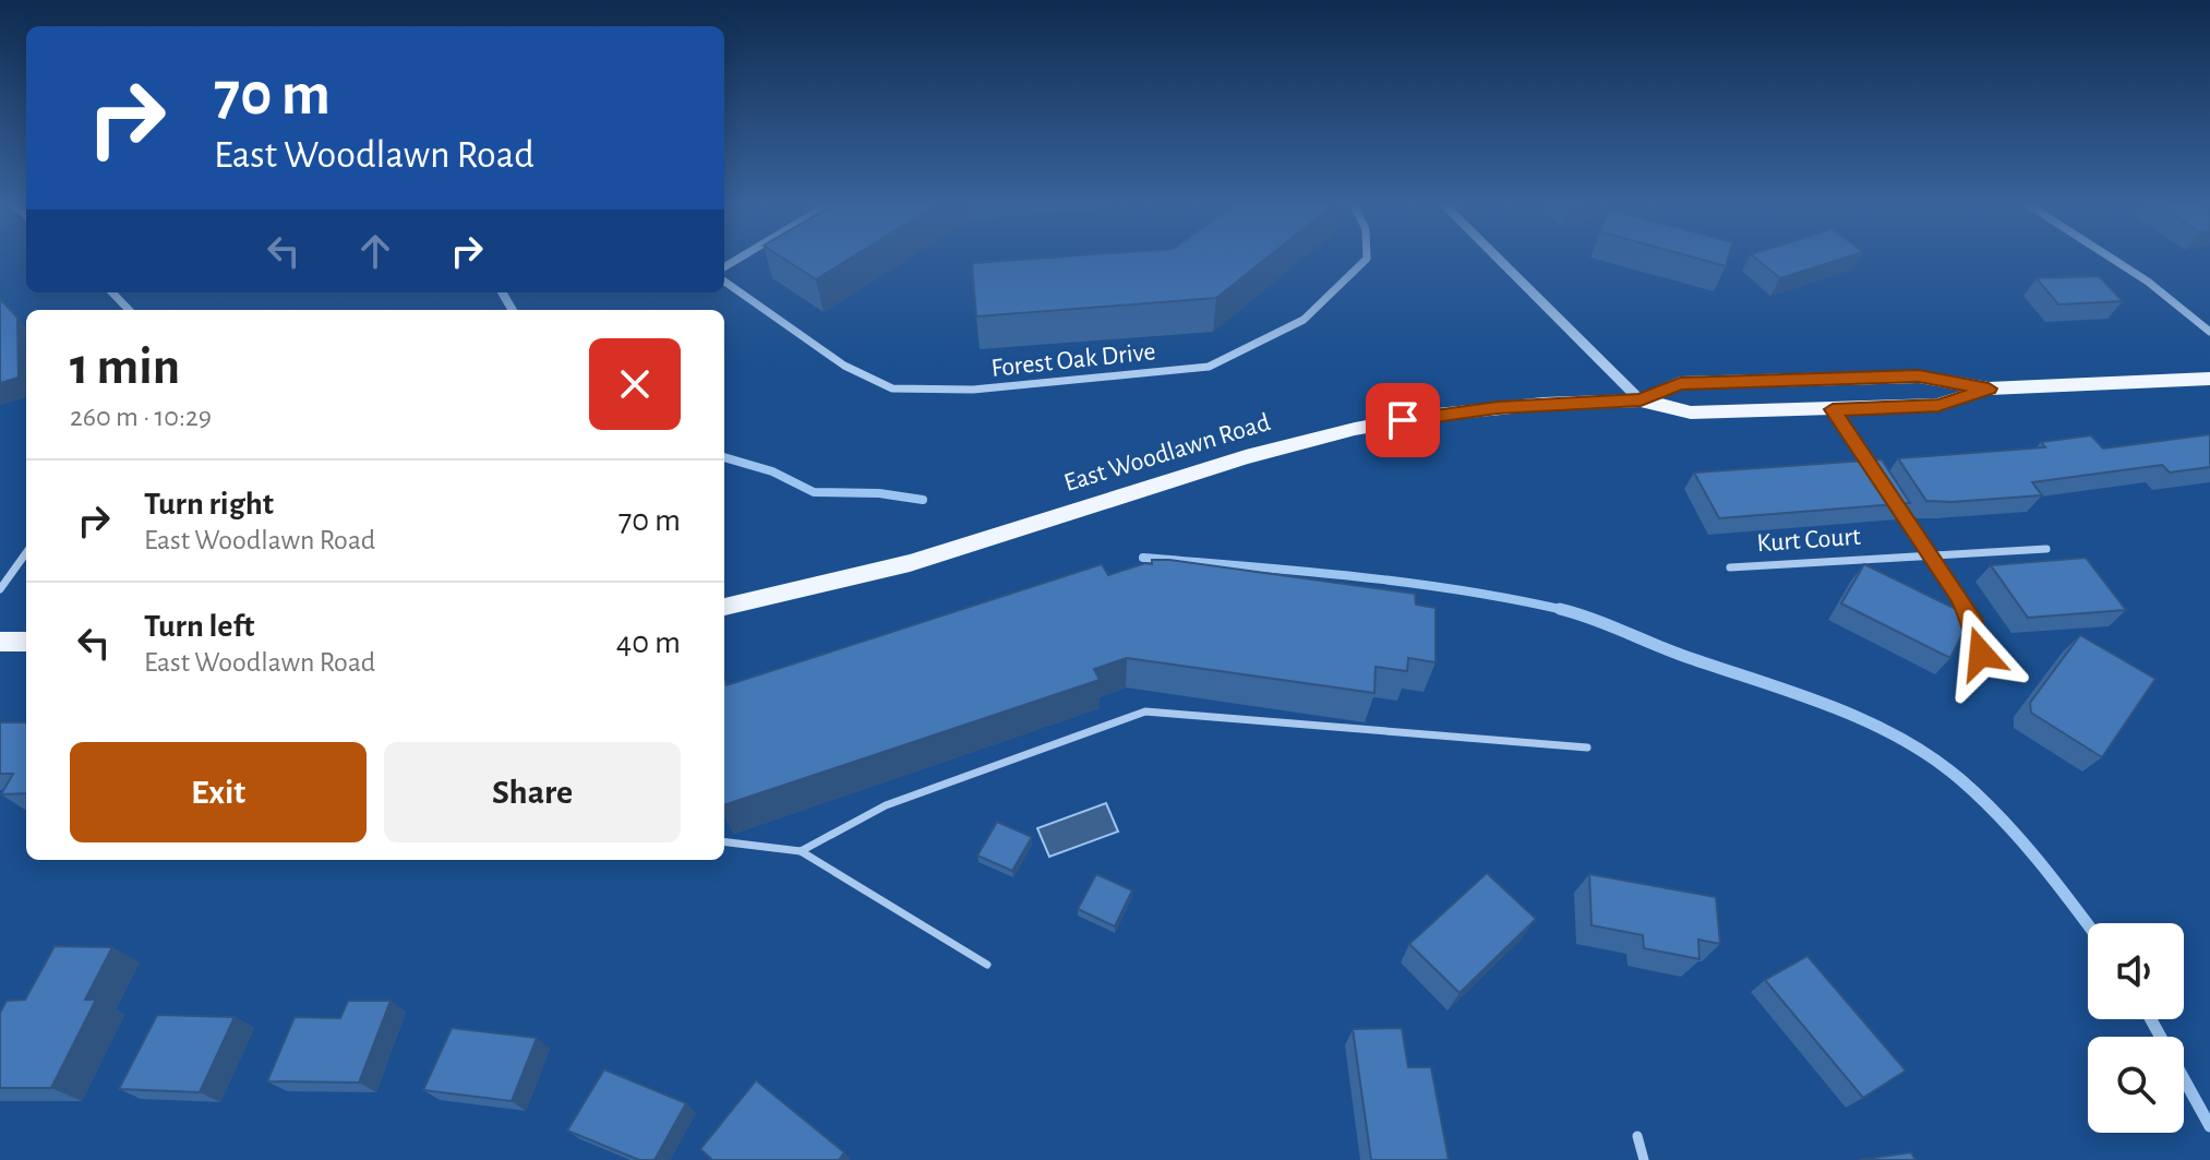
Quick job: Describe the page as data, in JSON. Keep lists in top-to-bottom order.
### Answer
{
  "streets": {
    "main road": ["East Woodlawn Road"],
    "street": ["Forest Oak Drive", "Kurt Court"]
  },
  "page": {
    "turn": ["70 m", "East Woodlawn Road"],
    "heading": ["1 min", "260 m · 10:29"],
    "list": [
      {
        "name": "Turn right",
        "note": "East Woodlawn Road",
        "value": "70 m"
      },
      {
        "name": "Turn left",
        "note": "East Woodlawn Road",
        "value": "40 m"
      }
    ],
    "buttons": ["Exit", "Share"]
  }
}
